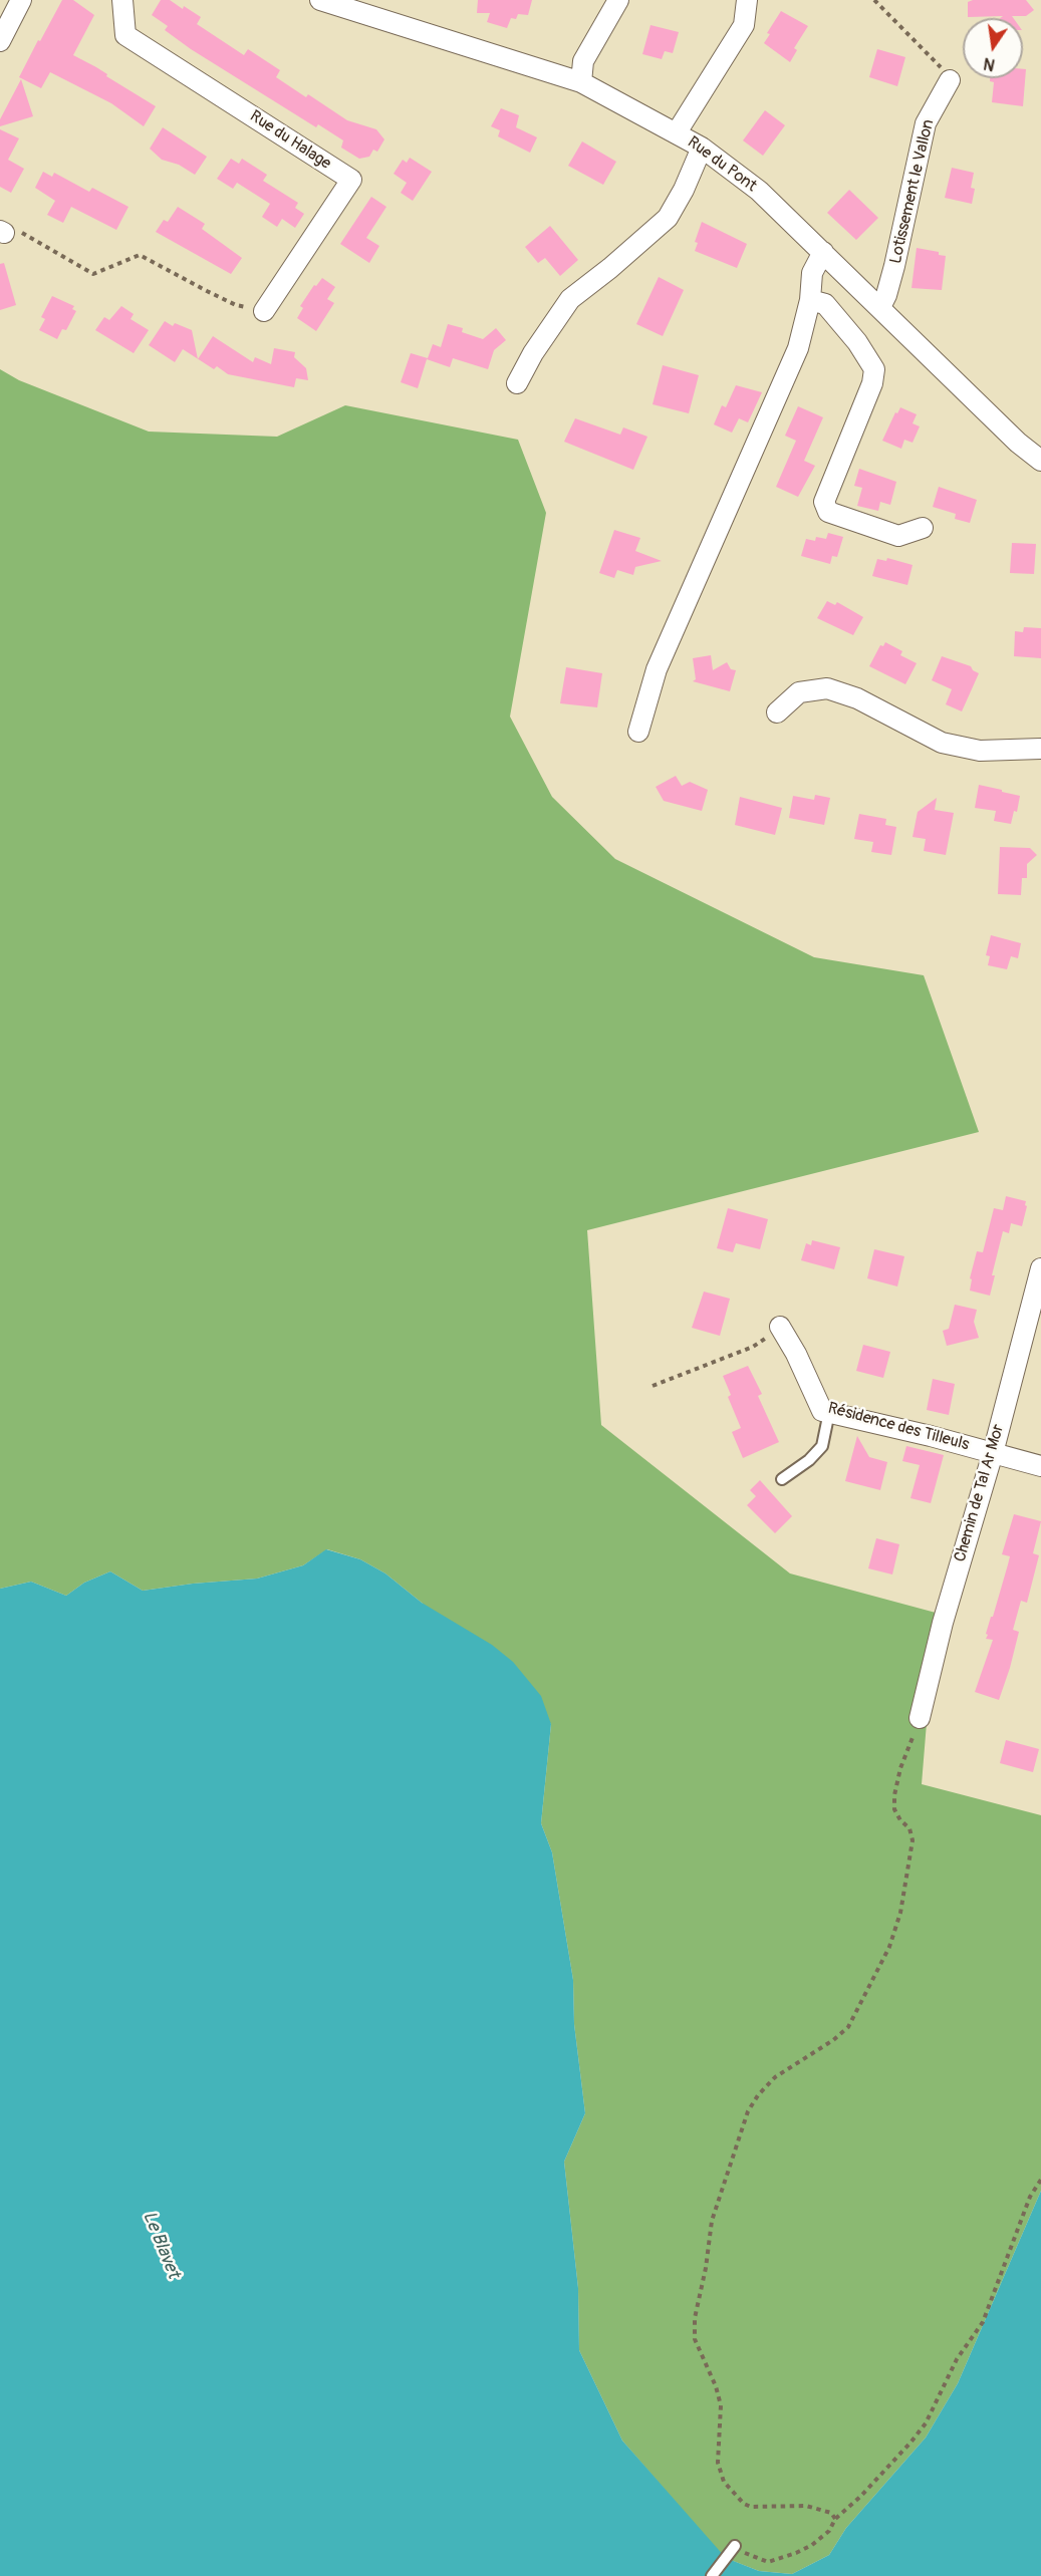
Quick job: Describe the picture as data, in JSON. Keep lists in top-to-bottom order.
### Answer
{
  "streets": {
    "street": [
      "Rue du Halage",
      "Rue du Pont",
      "Lotissement le Vallon",
      "Résidence des Tilleuls",
      "Chemin de Tal Ar Mor"
    ]
  },
  "crossings": [
    ["Rue du Pont", "Lotissement le Vallon"],
    ["Résidence des Tilleuls", "Chemin de Tal Ar Mor"]
  ],
  "water": ["Le Blavet"],
  "north": "bottom"
}
